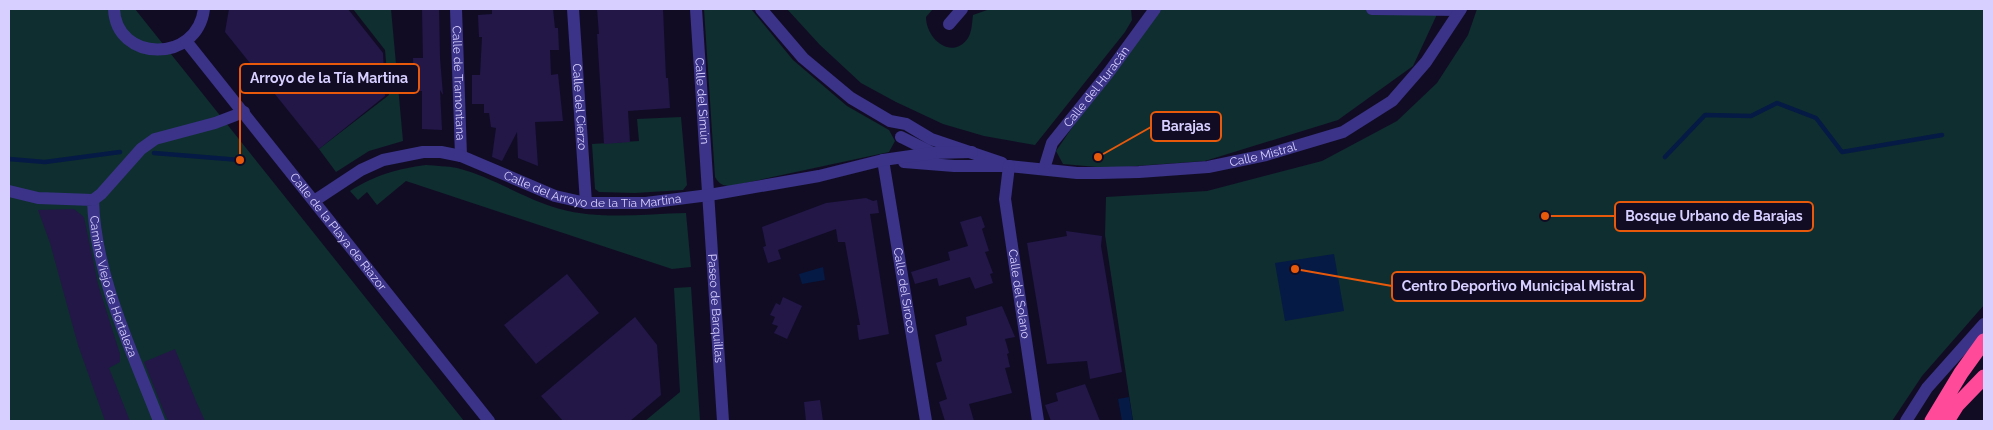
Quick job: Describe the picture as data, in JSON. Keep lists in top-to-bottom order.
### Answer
{
  "streets": {
    "street": [
      "Calle de Tramontana",
      "Calle del Huracán",
      "Calle del Simún",
      "Calle del Cierzo",
      "Calle Mistral",
      "Calle del Arroyo de la Tía Martina",
      "Calle de la Playa de Riazor",
      "Camino Viejo de Hortaleza",
      "Calle del Siroco",
      "Calle del Solano",
      "Paseo de Barquillas"
    ]
  },
  "crossings": [
    ["Calle de Tramontana", "Calle del Arroyo de la Tía Martina"],
    ["Calle del Huracán", "Calle Mistral"],
    ["Calle del Simún", "Calle del Arroyo de la Tía Martina"],
    ["Calle del Simún", "Paseo de Barquillas"],
    ["Calle del Cierzo", "Calle del Arroyo de la Tía Martina"],
    ["Calle Mistral", "Calle del Solano"],
    ["Calle del Arroyo de la Tía Martina", "Calle de la Playa de Riazor"],
    ["Calle del Arroyo de la Tía Martina", "Calle del Siroco"],
    ["Calle del Arroyo de la Tía Martina", "Paseo de Barquillas"]
  ],
  "places": [
    "Barajas",
    "Arroyo de la Tía Martina",
    "Bosque Urbano de Barajas",
    "Centro Deportivo Municipal Mistral"
  ]
}
